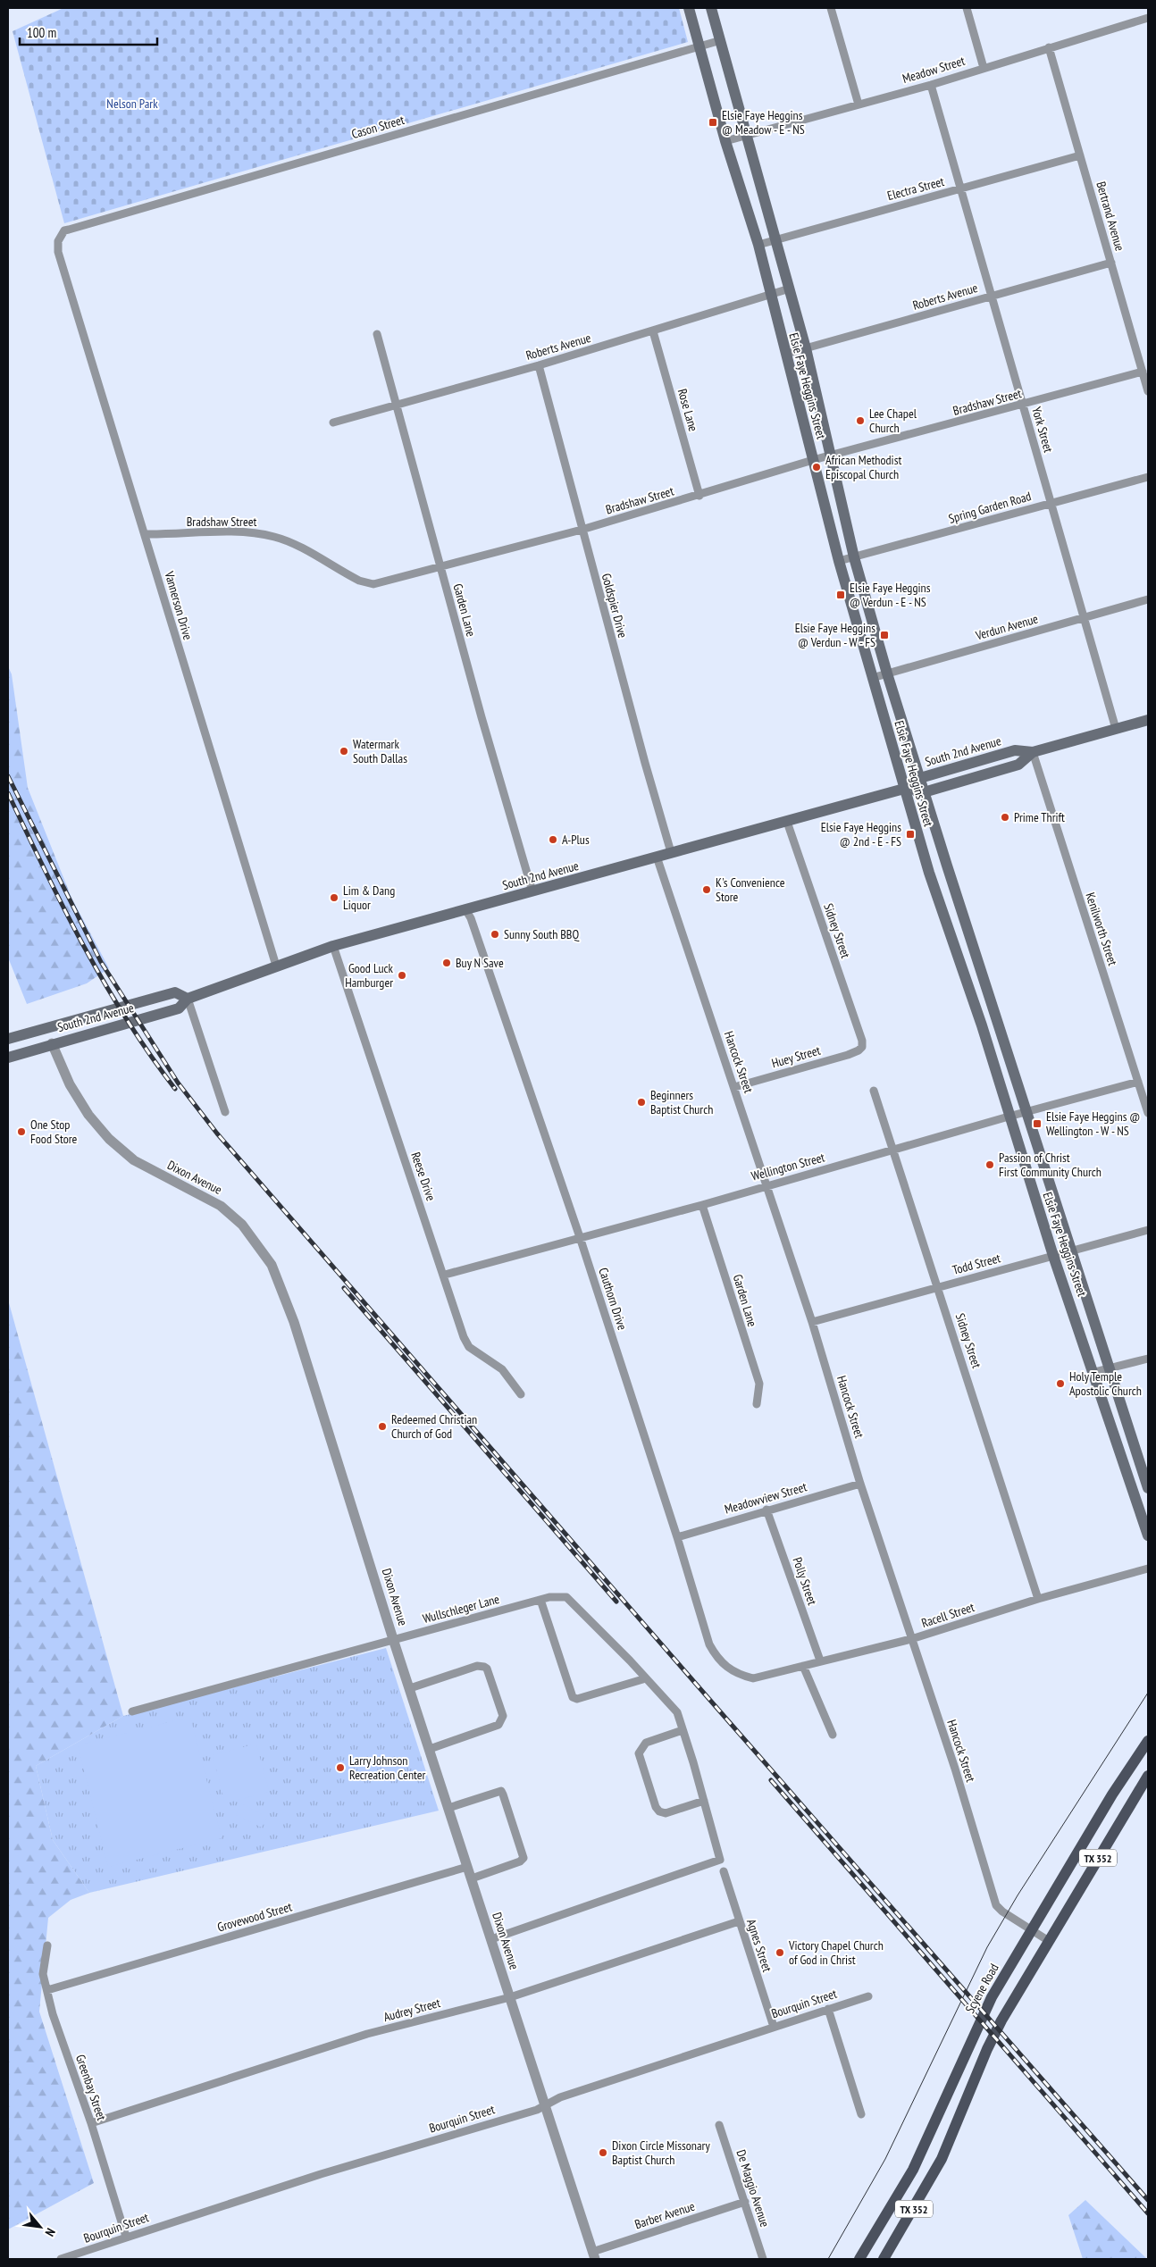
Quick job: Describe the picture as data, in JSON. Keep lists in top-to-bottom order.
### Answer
{
  "streets": {
    "main road": [
      "Elsie Faye Heggins Street",
      "South 2nd Avenue",
      "TX 352",
      "Scyene Road"
    ],
    "street": [
      "Meadow Street",
      "Cason Street",
      "Electra Street",
      "Bertrand Avenue",
      "Roberts Avenue",
      "Bradshaw Street",
      "Rose Lane",
      "York Street",
      "Spring Garden Road",
      "Vannerson Drive",
      "Goldspier Drive",
      "Garden Lane",
      "Verdun Avenue",
      "Kenilworth Street",
      "Sidney Street",
      "Huey Street",
      "Hancock Street",
      "Wellington Street",
      "Reese Drive",
      "Dixon Avenue",
      "Todd Street",
      "Cauthorn Drive",
      "Meadowview Street",
      "Polly Street",
      "Wullschleger Lane",
      "Racell Street",
      "Grovewood Street",
      "Agnes Street",
      "Bourquin Street",
      "Audrey Street",
      "Greenbay Street",
      "De Maggio Avenue",
      "Barber Avenue"
    ]
  },
  "crossings": [
    ["Meadow Street", "Bertrand Avenue"],
    ["Meadow Street", "Elsie Faye Heggins Street"],
    ["Meadow Street", "York Street"],
    ["Cason Street", "Elsie Faye Heggins Street"],
    ["Cason Street", "Vannerson Drive"],
    ["Electra Street", "Bertrand Avenue"],
    ["Electra Street", "Elsie Faye Heggins Street"],
    ["Electra Street", "York Street"],
    ["Bertrand Avenue", "Roberts Avenue"],
    ["Bertrand Avenue", "Bradshaw Street"],
    ["Roberts Avenue", "Elsie Faye Heggins Street"],
    ["Roberts Avenue", "Rose Lane"],
    ["Roberts Avenue", "York Street"],
    ["Roberts Avenue", "Goldspier Drive"],
    ["Roberts Avenue", "Garden Lane"],
    ["Elsie Faye Heggins Street", "Bradshaw Street"],
    ["Elsie Faye Heggins Street", "Spring Garden Road"],
    ["Elsie Faye Heggins Street", "Verdun Avenue"],
    ["Elsie Faye Heggins Street", "South 2nd Avenue"],
    ["Elsie Faye Heggins Street", "Wellington Street"],
    ["Elsie Faye Heggins Street", "Todd Street"],
    ["Bradshaw Street", "Rose Lane"],
    ["Bradshaw Street", "York Street"],
    ["Bradshaw Street", "Vannerson Drive"],
    ["Bradshaw Street", "Goldspier Drive"],
    ["Bradshaw Street", "Garden Lane"],
    ["York Street", "Spring Garden Road"],
    ["York Street", "Verdun Avenue"],
    ["York Street", "South 2nd Avenue"],
    ["Vannerson Drive", "South 2nd Avenue"],
    ["Goldspier Drive", "South 2nd Avenue"],
    ["Garden Lane", "South 2nd Avenue"],
    ["Garden Lane", "Wellington Street"],
    ["South 2nd Avenue", "Kenilworth Street"],
    ["South 2nd Avenue", "Sidney Street"],
    ["South 2nd Avenue", "Hancock Street"],
    ["South 2nd Avenue", "Reese Drive"],
    ["South 2nd Avenue", "Dixon Avenue"],
    ["South 2nd Avenue", "Cauthorn Drive"],
    ["Kenilworth Street", "Wellington Street"],
    ["Sidney Street", "Huey Street"],
    ["Sidney Street", "Wellington Street"],
    ["Sidney Street", "Todd Street"],
    ["Sidney Street", "Racell Street"],
    ["Huey Street", "Hancock Street"],
    ["Hancock Street", "Wellington Street"],
    ["Hancock Street", "Todd Street"],
    ["Hancock Street", "Meadowview Street"],
    ["Hancock Street", "Racell Street"],
    ["Hancock Street", "TX 352"],
    ["Hancock Street", "Scyene Road"],
    ["Wellington Street", "Reese Drive"],
    ["Wellington Street", "Cauthorn Drive"],
    ["Dixon Avenue", "Wullschleger Lane"],
    ["Dixon Avenue", "Grovewood Street"],
    ["Dixon Avenue", "Bourquin Street"],
    ["Dixon Avenue", "Audrey Street"],
    ["Dixon Avenue", "Barber Avenue"],
    ["Cauthorn Drive", "Meadowview Street"],
    ["Cauthorn Drive", "Racell Street"],
    ["Meadowview Street", "Polly Street"],
    ["Polly Street", "Racell Street"],
    ["Grovewood Street", "Greenbay Street"],
    ["Agnes Street", "Bourquin Street"],
    ["Agnes Street", "Audrey Street"],
    ["Bourquin Street", "Greenbay Street"],
    ["Audrey Street", "Greenbay Street"],
    ["De Maggio Avenue", "Barber Avenue"]
  ],
  "parks": ["Nelson Park"],
  "places": {
    "transit": [
      "Elsie Faye Heggins @ Meadow - E - NS",
      "Elsie Faye Heggins @ Verdun - E - NS",
      "Elsie Faye Heggins @ Verdun - W - FS",
      "Elsie Faye Heggins @ 2nd - E - FS",
      "Elsie Faye Heggins @ Wellington - W - NS"
    ],
    "other": [
      "Lee Chapel Church",
      "African Methodist Episcopal Church",
      "Watermark South Dallas",
      "Prime Thrift",
      "A-Plus",
      "K's Convenience Store",
      "Lim & Dang Liquor",
      "Sunny South BBQ",
      "Buy N Save",
      "Good Luck Hamburger",
      "Beginners Baptist Church",
      "One Stop Food Store",
      "Passion of Christ First Community Church",
      "Holy Temple Apostolic Church",
      "Redeemed Christian Church of God",
      "Larry Johnson Recreation Center",
      "Victory Chapel Church of God in Christ",
      "Dixon Circle Missonary Baptist Church"
    ]
  },
  "scale_bar": "100 m",
  "north": "bottom right"
}
